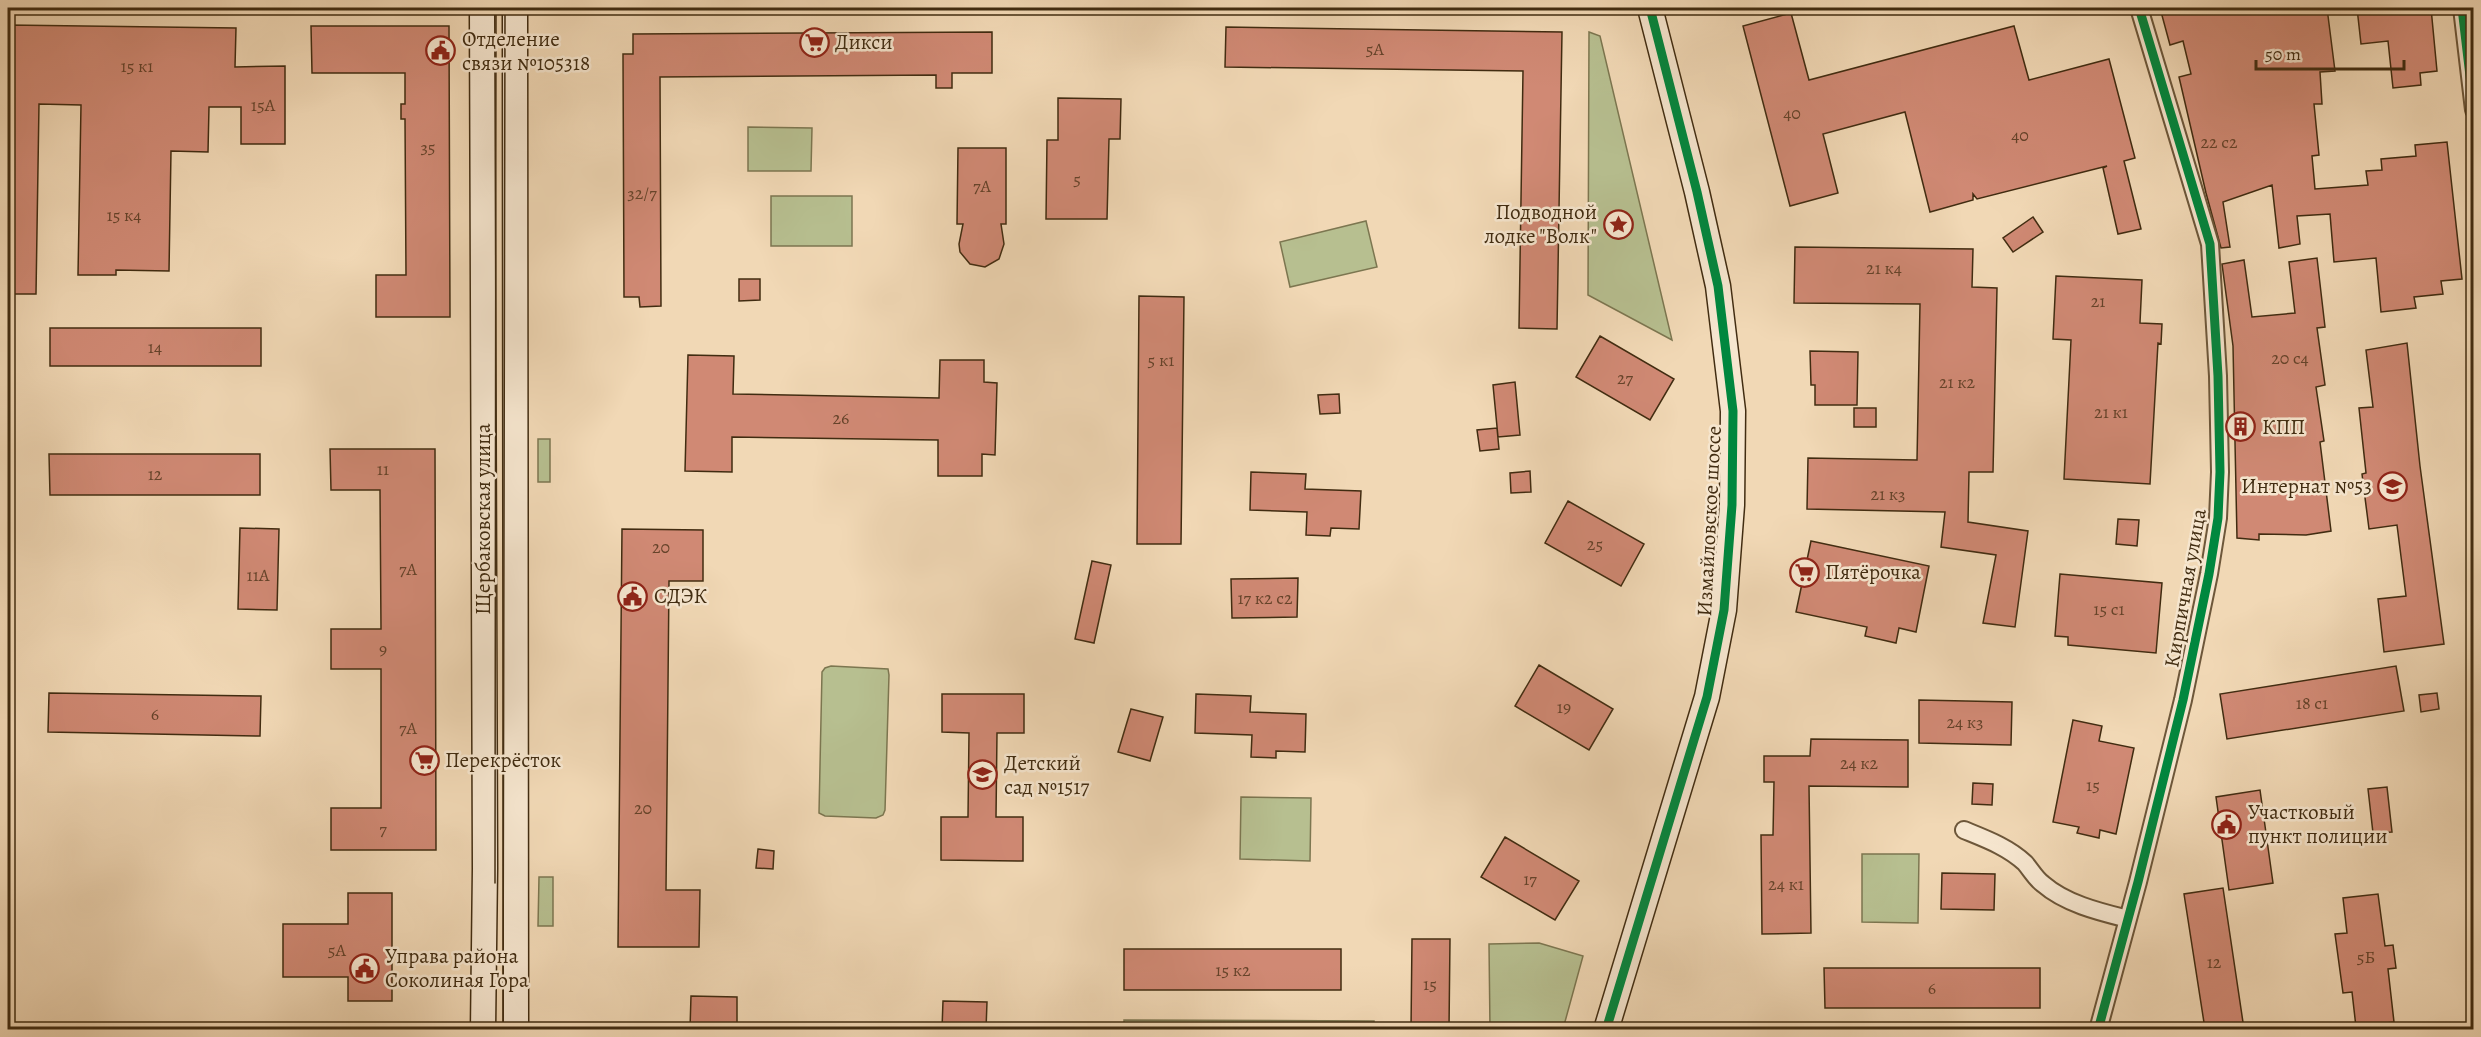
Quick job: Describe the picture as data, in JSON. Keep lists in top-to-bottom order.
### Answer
{
  "streets": {
    "main road": ["Щербаковская улица", "Измайловское шоссе"],
    "street": ["Кирпичная улица"]
  },
  "places": {
    "supermarket": ["Дикси", "Пятёрочка", "Перекрёсток"],
    "public building": [
      "Отделение связи №105318",
      "СДЭК",
      "Участковый пункт полиции",
      "Управа района Соколиная Гора"
    ],
    "place": ["Подводной лодке \"Волк\""],
    "building": ["КПП"],
    "school or university": ["Интернат №53", "Детский сад №1517"]
  },
  "house_numbers": [
    "5А",
    "15 к1",
    "15А",
    "40",
    "40",
    "22 с2",
    "35",
    "5",
    "7А",
    "32/7",
    "15 к4",
    "21 к4",
    "21",
    "14",
    "20 c4",
    "5 к1",
    "27",
    "21 к2",
    "21 к1",
    "26",
    "11",
    "12",
    "21 к3",
    "25",
    "20",
    "7А",
    "11А",
    "17 к2 с2",
    "15 с1",
    "9",
    "18 с1",
    "19",
    "6",
    "24 к3",
    "7А",
    "24 к2",
    "15",
    "20",
    "7",
    "17",
    "24 к1",
    "5А",
    "5Б",
    "12",
    "15 к2",
    "15",
    "6"
  ],
  "scale_bar": "50 m"
}
